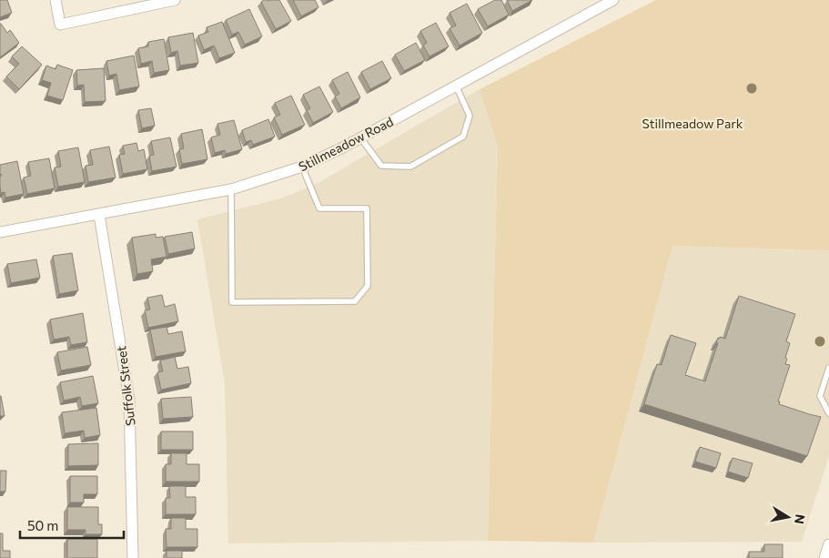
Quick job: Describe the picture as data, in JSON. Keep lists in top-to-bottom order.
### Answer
{
  "streets": {
    "street": ["Stillmeadow Road", "Suffolk Street"]
  },
  "crossings": [
    ["Stillmeadow Road", "Suffolk Street"]
  ],
  "parks": ["Stillmeadow Park"],
  "scale_bar": "50 m",
  "north": "right"
}
